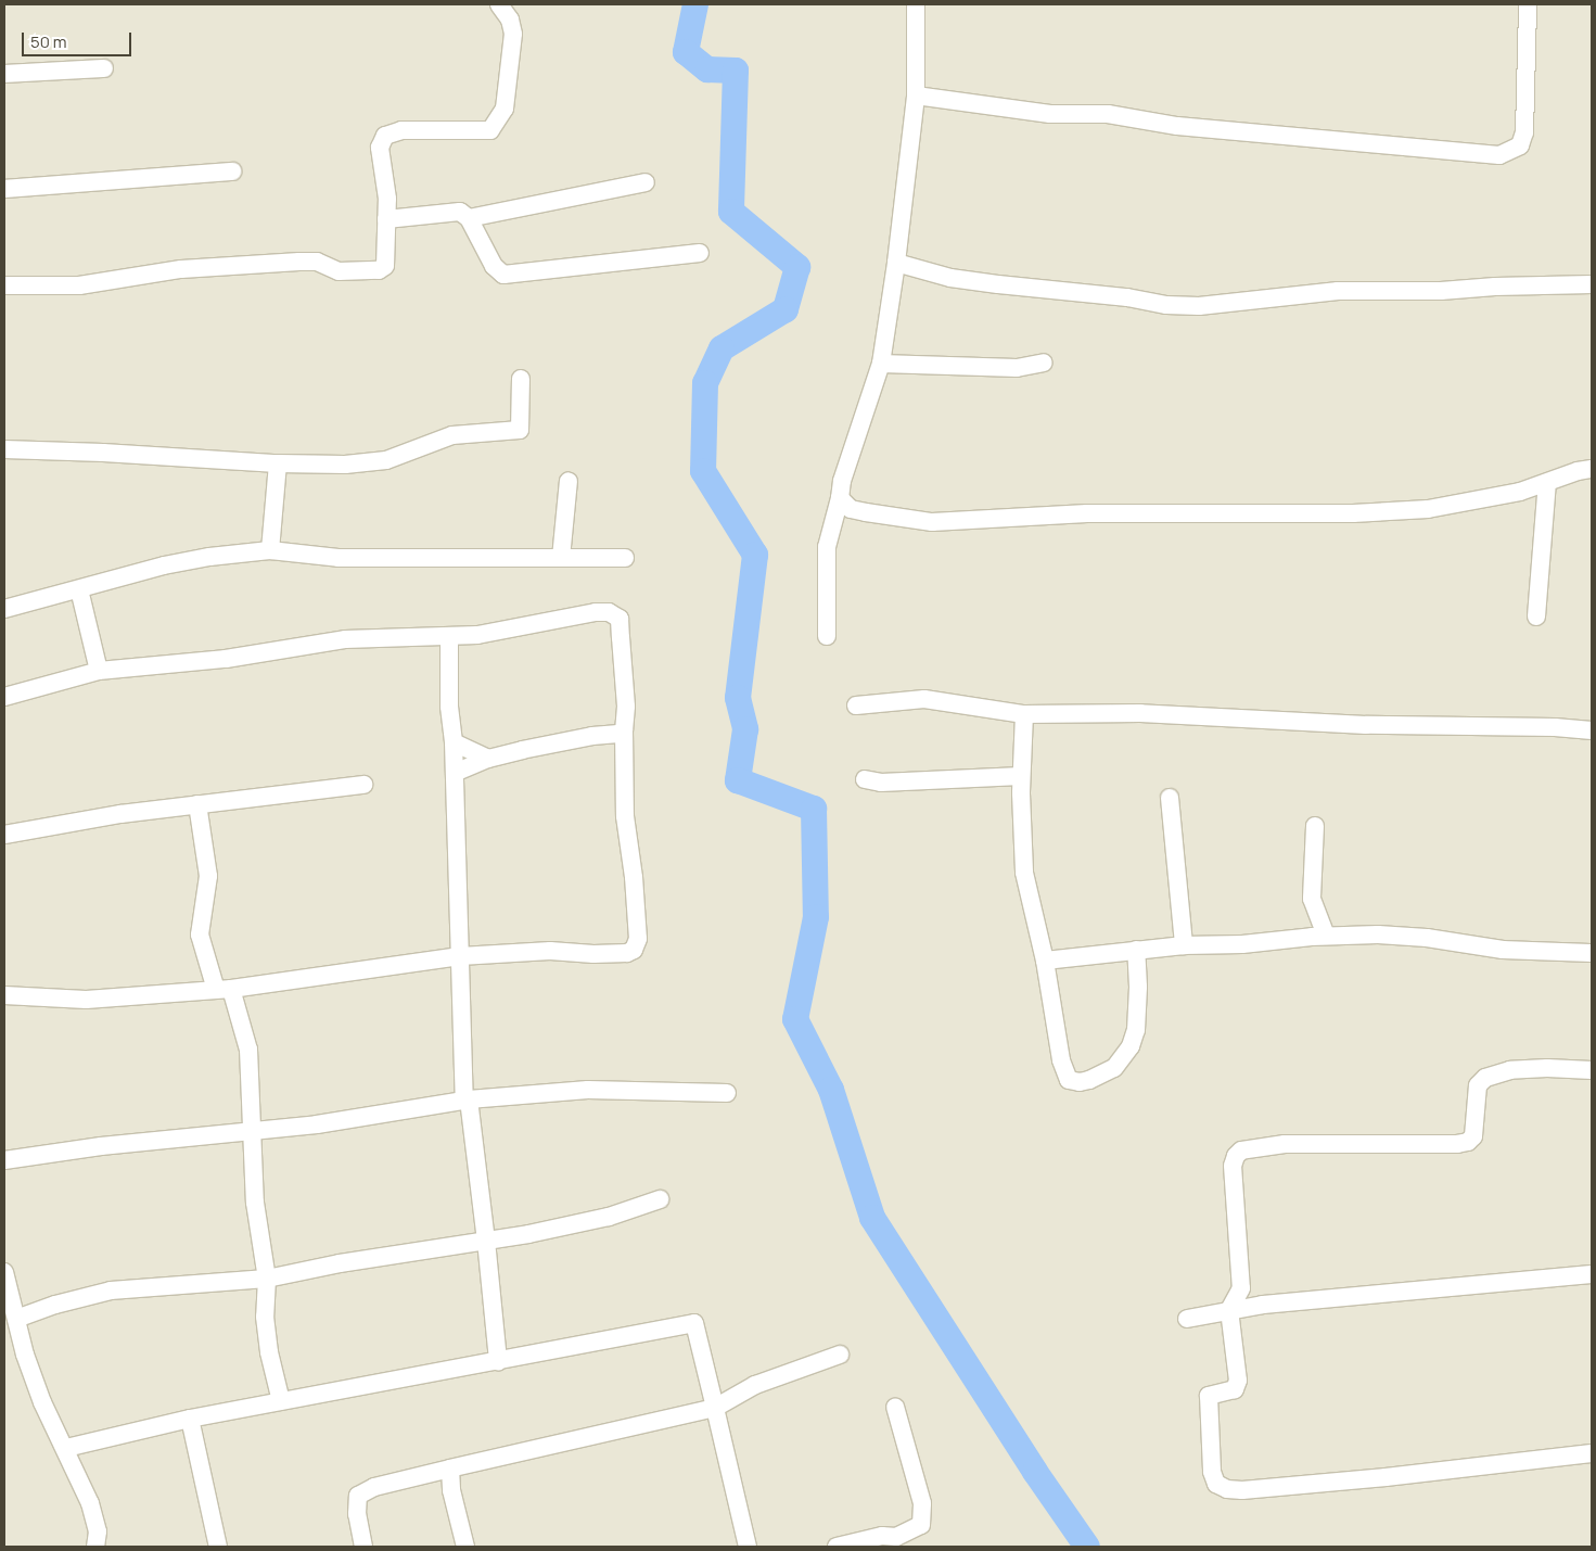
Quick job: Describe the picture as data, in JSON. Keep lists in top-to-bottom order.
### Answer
{
  "scale_bar": "50 m"
}
